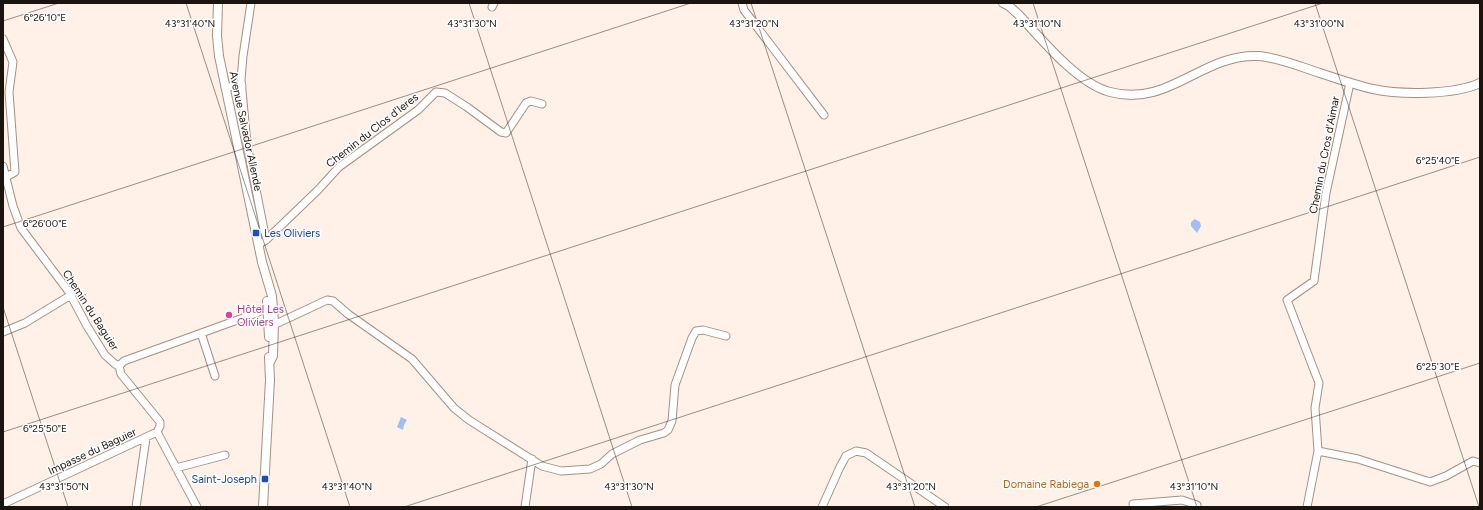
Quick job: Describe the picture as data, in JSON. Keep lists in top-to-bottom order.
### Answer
{
  "streets": {
    "main road": ["Avenue Salvador Allende"],
    "street": [
      "Chemin du Clos d'Ieres",
      "Chemin du Cros d'Aimar",
      "Chemin du Baguier",
      "Impasse du Baguier"
    ]
  },
  "crossings": [
    ["Chemin du Clos d'Ieres", "Avenue Salvador Allende"],
    ["Avenue Salvador Allende", "Chemin du Baguier"]
  ],
  "places": {
    "transit": ["Les Oliviers", "Saint-Joseph"],
    "other": ["Hôtel Les Oliviers", "Domaine Rabiega"]
  },
  "coordinates": [
    "6°26'10\"E",
    "43°31'00\"N",
    "43°31'40\"N",
    "43°31'30\"N",
    "43°31'20\"N",
    "43°31'10\"N",
    "6°25'40\"E",
    "6°26'00\"E",
    "6°25'30\"E",
    "6°25'50\"E",
    "43°31'50\"N"
  ]
}
